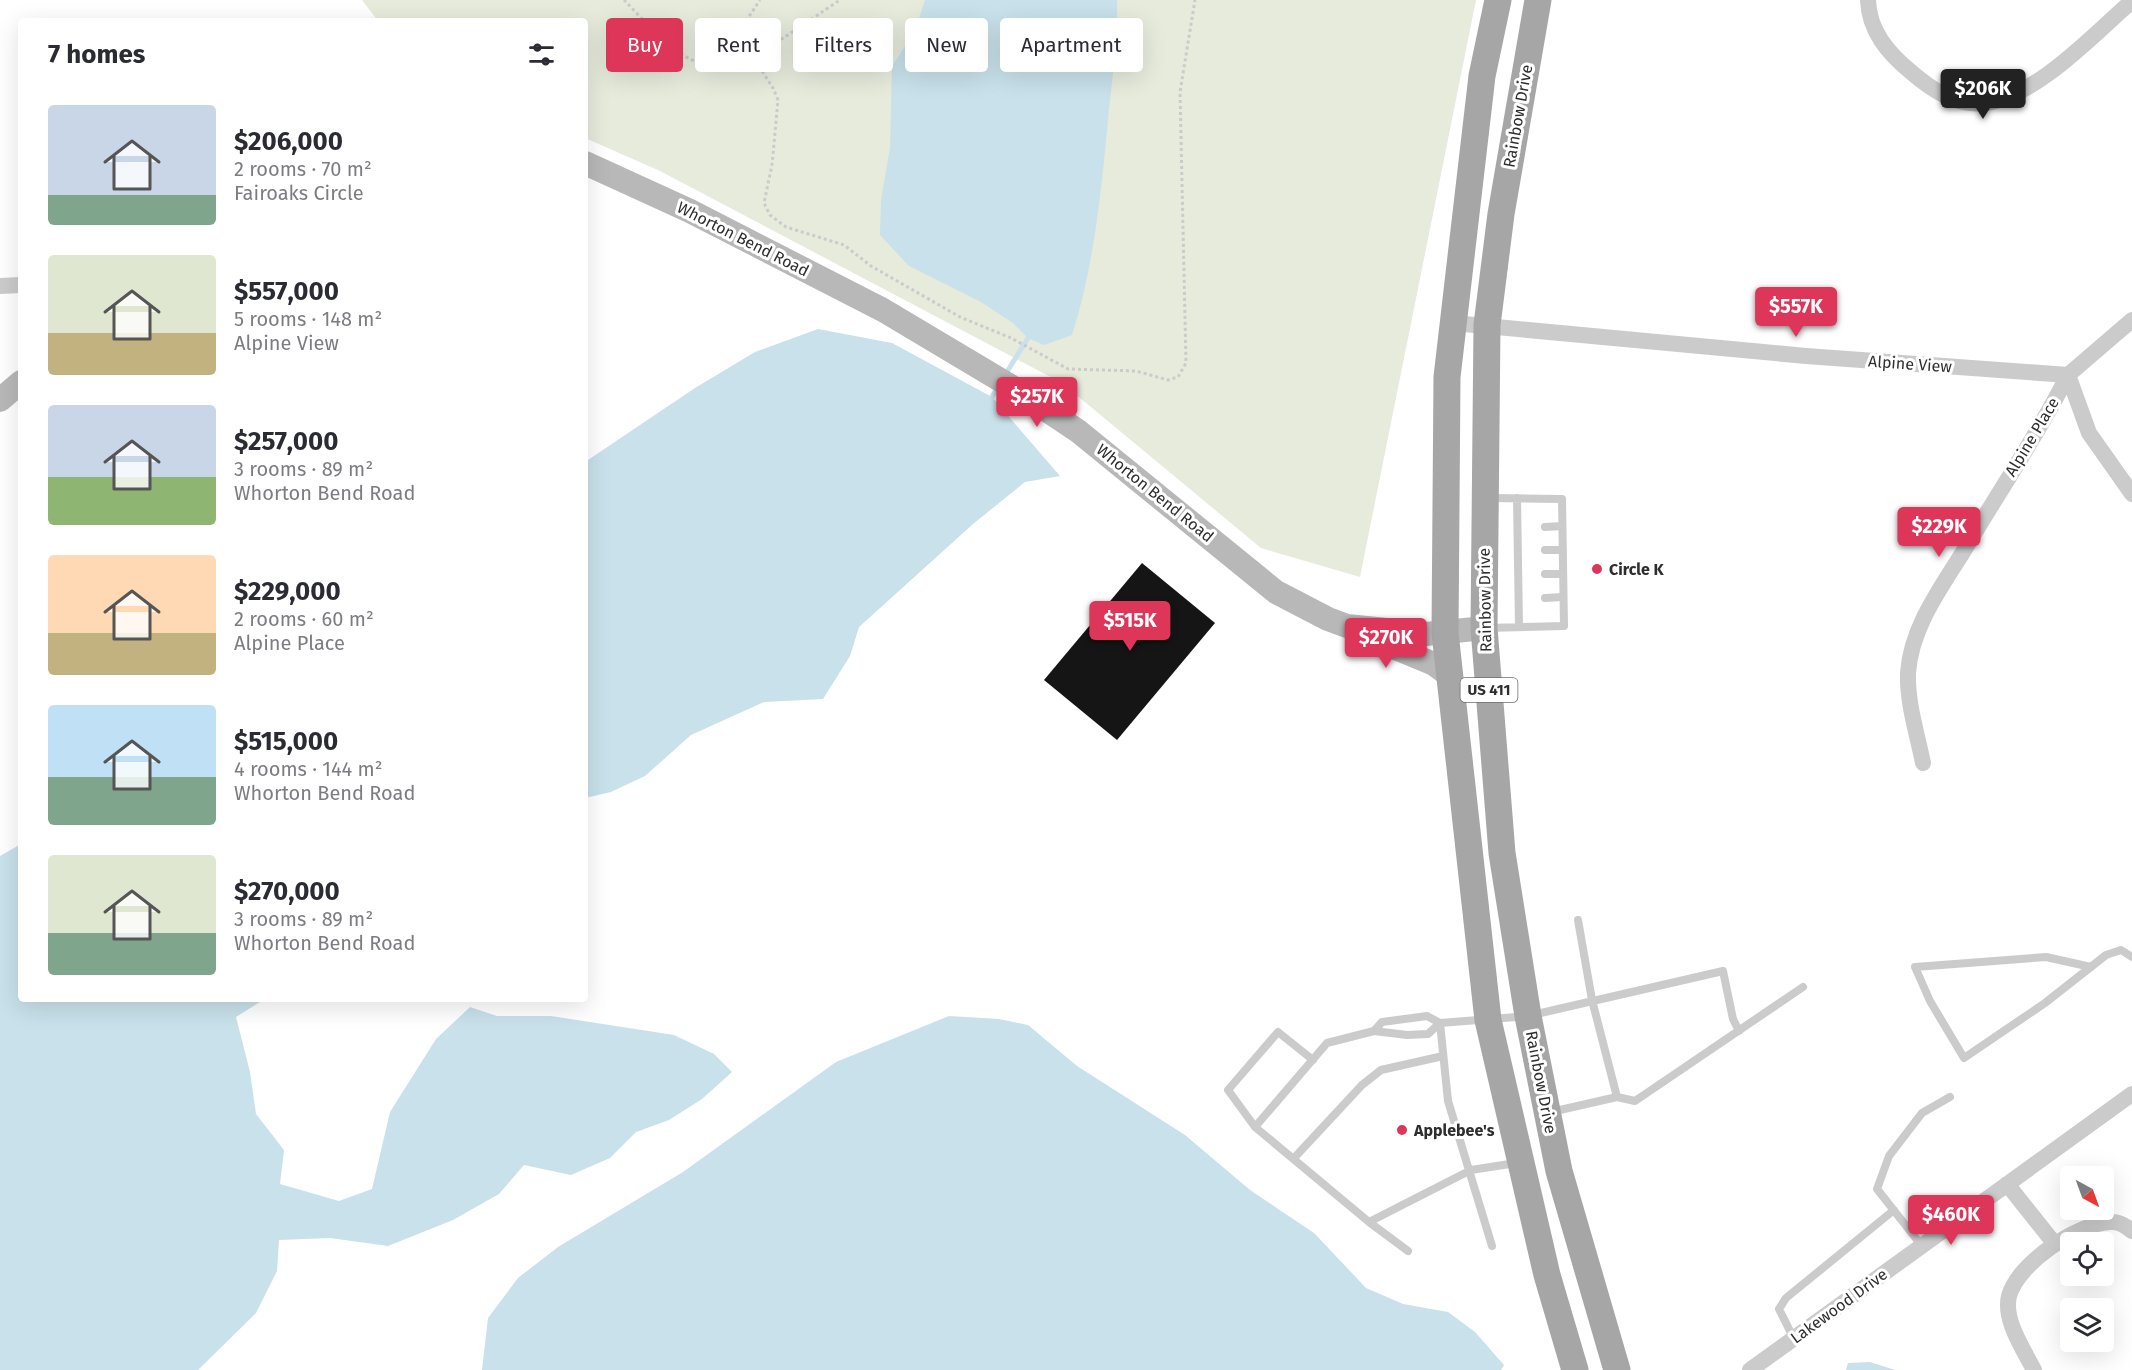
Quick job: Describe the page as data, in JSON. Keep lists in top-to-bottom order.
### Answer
{
  "streets": {
    "main road": ["Rainbow Drive", "Whorton Bend Road", "US 411"],
    "street": ["Alpine View", "Alpine Place", "Lakewood Drive"]
  },
  "crossings": [
    ["Rainbow Drive", "Whorton Bend Road"],
    ["Rainbow Drive", "Alpine View"],
    ["Whorton Bend Road", "US 411"],
    ["Alpine View", "Alpine Place"],
    ["Alpine View", "US 411"]
  ],
  "places": ["Circle K", "Applebee's"],
  "north": "bottom right",
  "page": {
    "chip": [
      "Buy",
      "Rent",
      "Filters",
      "New",
      "Apartment"
    ],
    "heading": "7 homes",
    "price": [
      "$206K",
      "$557K",
      "$257K",
      "$229K",
      "$515K",
      "$270K",
      "$460K"
    ],
    "list": [
      {
        "name": "$206,000",
        "note": "2 rooms · 70 m² · Fairoaks Circle"
      },
      {
        "name": "$557,000",
        "note": "5 rooms · 148 m² · Alpine View"
      },
      {
        "name": "$257,000",
        "note": "3 rooms · 89 m² · Whorton Bend Road"
      },
      {
        "name": "$229,000",
        "note": "2 rooms · 60 m² · Alpine Place"
      },
      {
        "name": "$515,000",
        "note": "4 rooms · 144 m² · Whorton Bend Road"
      },
      {
        "name": "$270,000",
        "note": "3 rooms · 89 m² · Whorton Bend Road"
      }
    ]
  }
}
